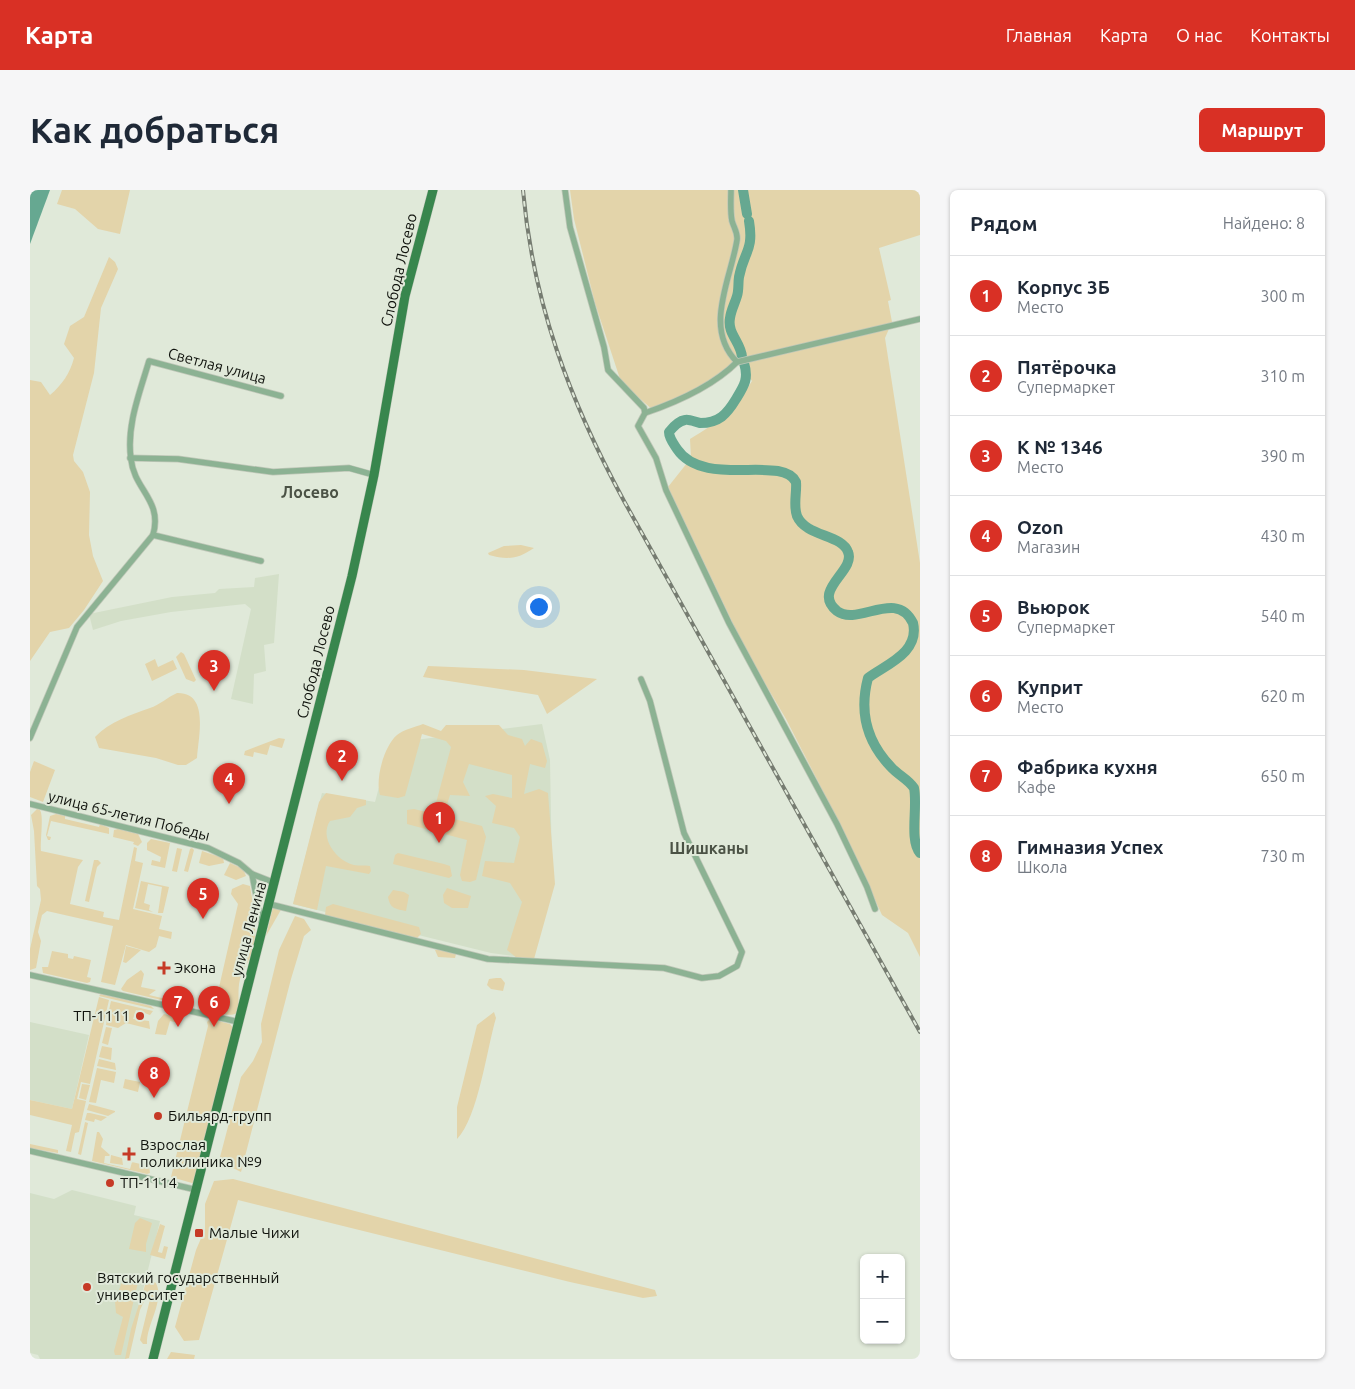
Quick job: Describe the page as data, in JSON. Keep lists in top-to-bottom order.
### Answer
{
  "streets": {
    "main road": ["Слобода Лосево", "улица Ленина"],
    "street": ["Светлая улица", "улица 65-летия Победы"]
  },
  "crossings": [
    ["Слобода Лосево", "улица Ленина"],
    ["улица 65-летия Победы", "улица Ленина"]
  ],
  "districts": ["Лосево", "Шишканы"],
  "places": {
    "health": ["Экона", "Взрослая поликлиника №9"],
    "other": [
      "ТП-1111",
      "Бильярд-групп",
      "ТП-1114",
      "Вятский государственный университет"
    ],
    "transit": ["Малые Чижи"]
  },
  "page": {
    "header": "Карта",
    "nav": [
      "Главная",
      "Карта",
      "О нас",
      "Контакты"
    ],
    "buttons": "Маршрут",
    "title": "Как добраться",
    "heading": ["Рядом", "Найдено: 8"],
    "list": [
      {
        "mark": "1",
        "name": "Корпус 3Б",
        "note": "Место",
        "value": "300 m"
      },
      {
        "mark": "2",
        "name": "Пятёрочка",
        "note": "Супермаркет",
        "value": "310 m"
      },
      {
        "mark": "3",
        "name": "К № 1346",
        "note": "Место",
        "value": "390 m"
      },
      {
        "mark": "4",
        "name": "Ozon",
        "note": "Магазин",
        "value": "430 m"
      },
      {
        "mark": "5",
        "name": "Вьюрок",
        "note": "Супермаркет",
        "value": "540 m"
      },
      {
        "mark": "6",
        "name": "Куприт",
        "note": "Место",
        "value": "620 m"
      },
      {
        "mark": "7",
        "name": "Фабрика кухня",
        "note": "Кафе",
        "value": "650 m"
      },
      {
        "mark": "8",
        "name": "Гимназия Успех",
        "note": "Школа",
        "value": "730 m"
      }
    ],
    "pins": [
      "3",
      "2",
      "4",
      "1",
      "5",
      "6",
      "7",
      "8"
    ],
    "map_buttons": ["+", "−"]
  }
}
